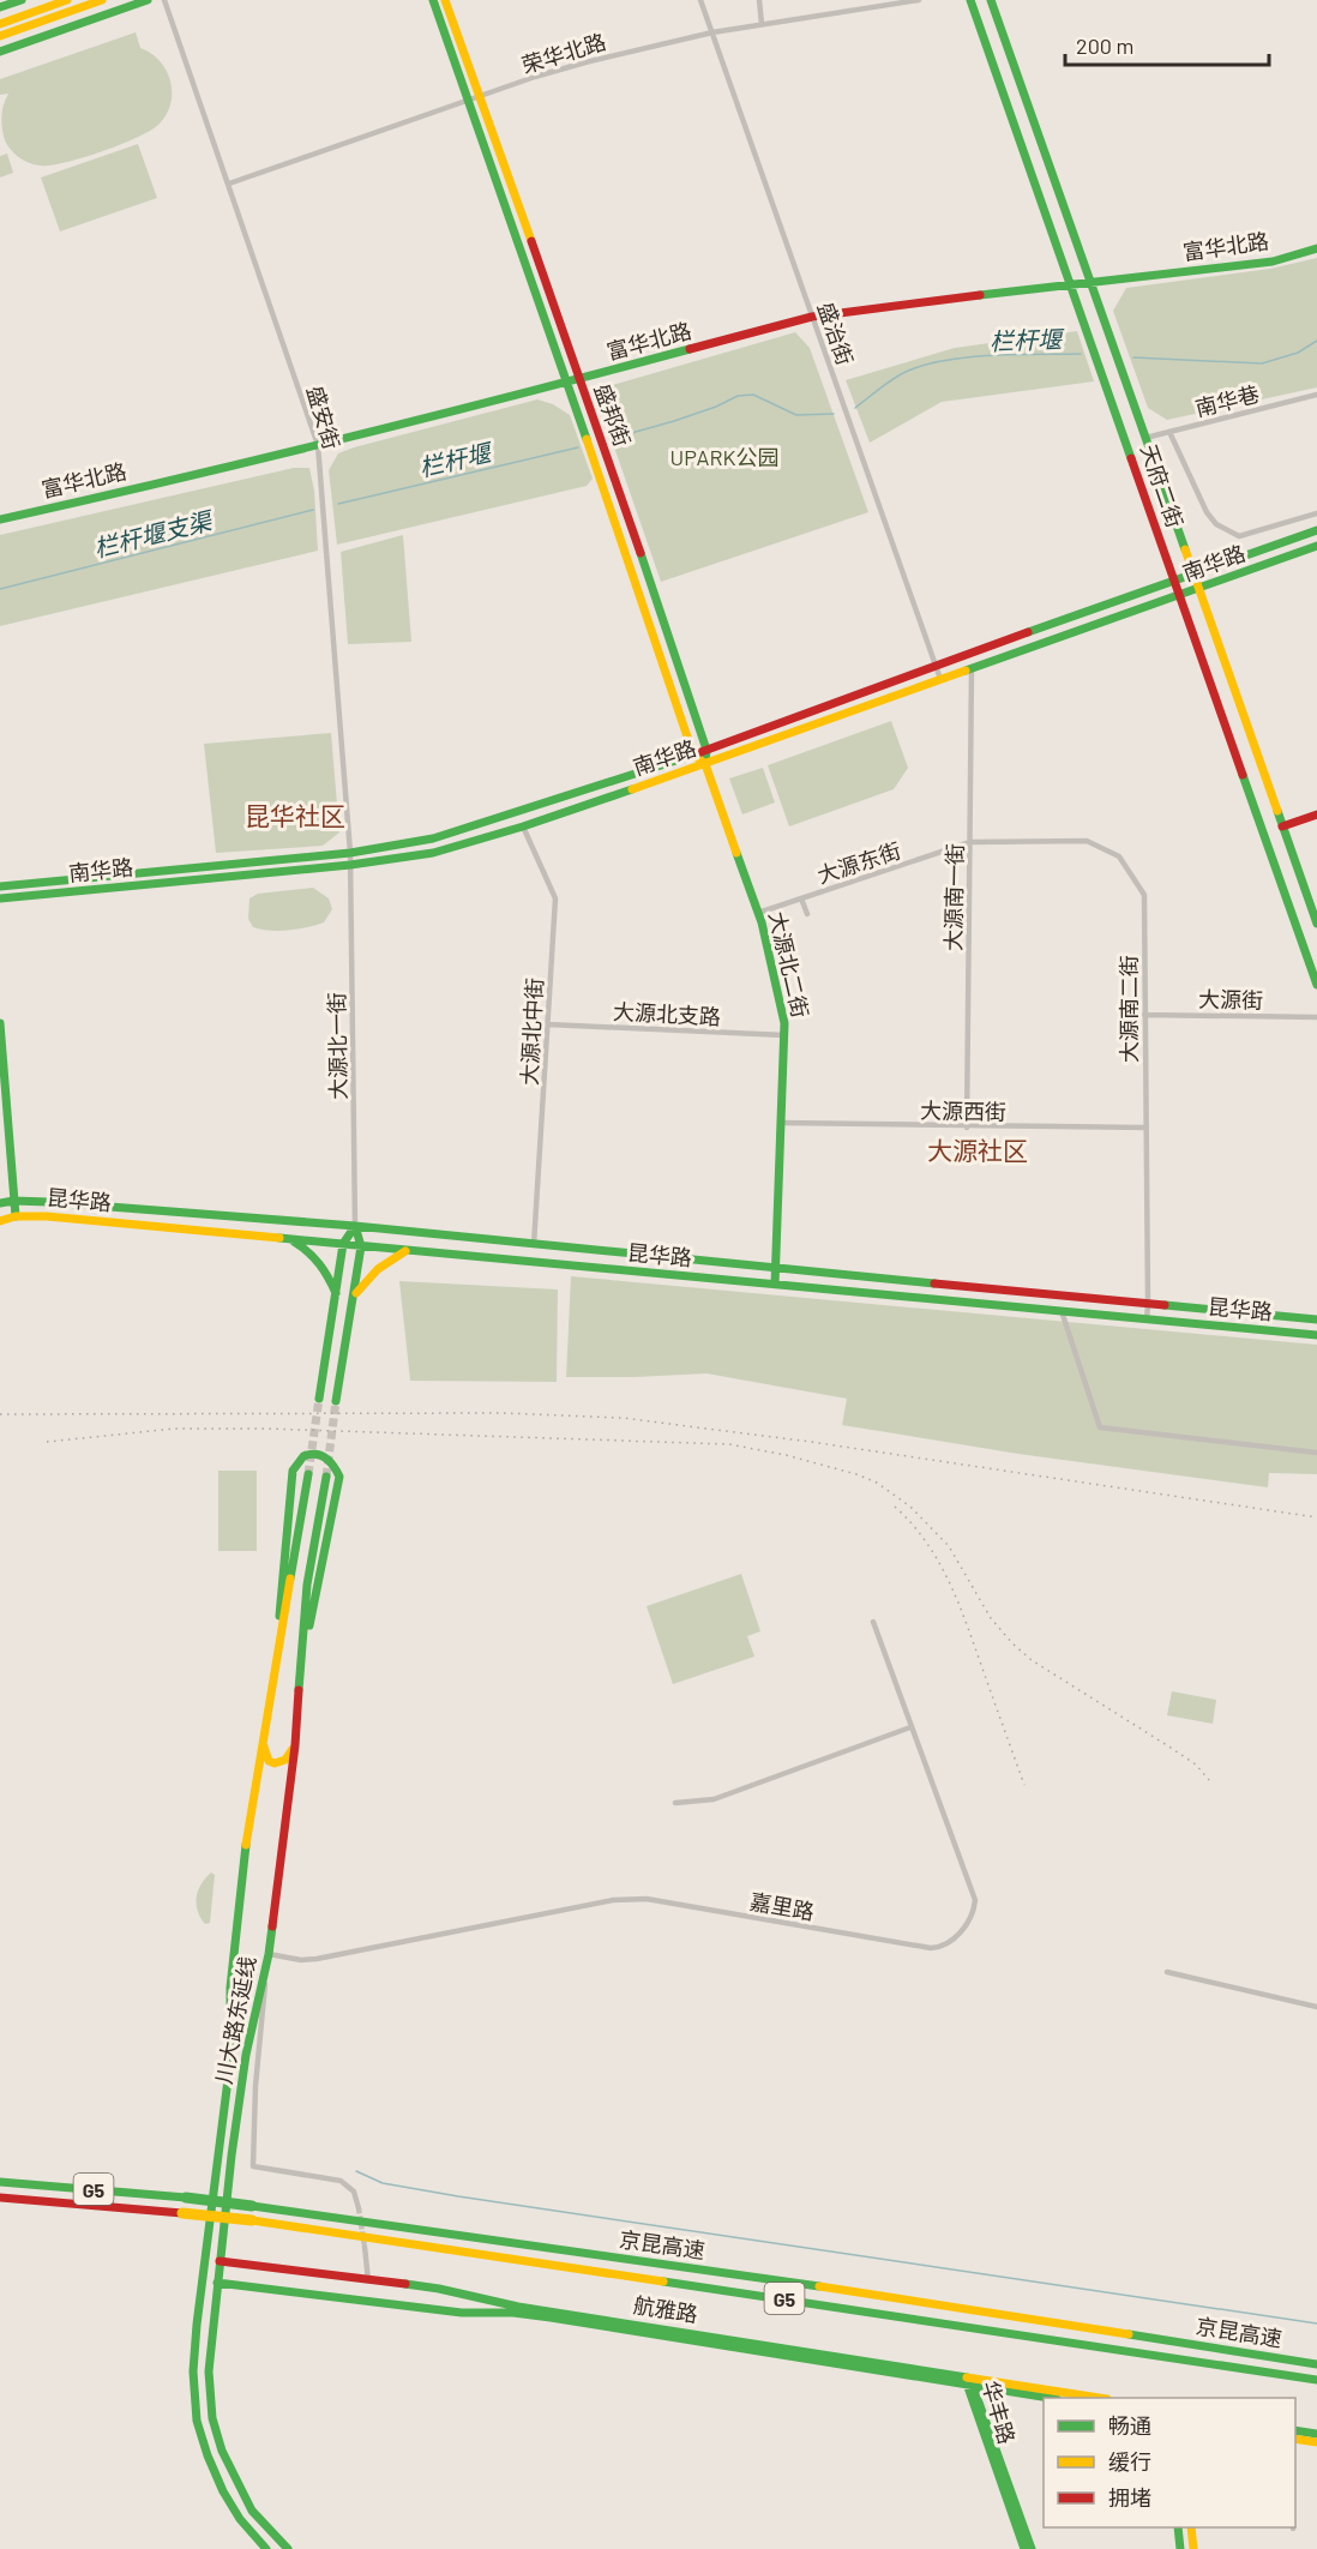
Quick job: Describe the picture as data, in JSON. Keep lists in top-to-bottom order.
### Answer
{
  "streets": {
    "main road": [
      "富华北路",
      "盛邦街",
      "天府二街",
      "南华路",
      "大源北二街",
      "昆华路",
      "川大路东延线",
      "G5",
      "京昆高速",
      "航雅路",
      "华丰路"
    ],
    "street": [
      "荣华北路",
      "盛治街",
      "南华巷",
      "盛安街",
      "大源东街",
      "大源南一街",
      "大源街",
      "大源南二街",
      "大源北支路",
      "大源北中街",
      "大源北一街",
      "大源西街",
      "嘉里路"
    ]
  },
  "crossings": [
    ["荣华北路", "盛治街"],
    ["荣华北路", "盛邦街"],
    ["荣华北路", "盛安街"],
    ["富华北路", "盛治街"],
    ["富华北路", "盛邦街"],
    ["富华北路", "盛安街"],
    ["富华北路", "天府二街"],
    ["盛治街", "南华路"],
    ["南华巷", "天府二街"],
    ["盛邦街", "南华路"],
    ["盛邦街", "大源北二街"],
    ["盛安街", "南华路"],
    ["盛安街", "大源北一街"],
    ["天府二街", "南华路"],
    ["南华路", "大源南一街"],
    ["南华路", "大源北二街"],
    ["南华路", "大源北中街"],
    ["南华路", "大源北一街"],
    ["大源东街", "大源南一街"],
    ["大源东街", "大源北二街"],
    ["大源东街", "大源南二街"],
    ["大源南一街", "大源南二街"],
    ["大源南一街", "大源西街"],
    ["大源北二街", "大源北支路"],
    ["大源北二街", "大源西街"],
    ["大源北二街", "昆华路"],
    ["大源街", "大源南二街"],
    ["大源南二街", "大源西街"],
    ["大源南二街", "昆华路"],
    ["大源北支路", "大源北中街"],
    ["大源北中街", "昆华路"],
    ["大源北一街", "昆华路"],
    ["嘉里路", "川大路东延线"],
    ["川大路东延线", "航雅路"],
    ["航雅路", "华丰路"]
  ],
  "districts": ["昆华社区", "大源社区"],
  "water": ["栏杆堰", "栏杆堰支渠"],
  "parks": ["UPARK公园"],
  "legend": ["畅通", "缓行", "拥堵"],
  "scale_bar": "200 m"
}
